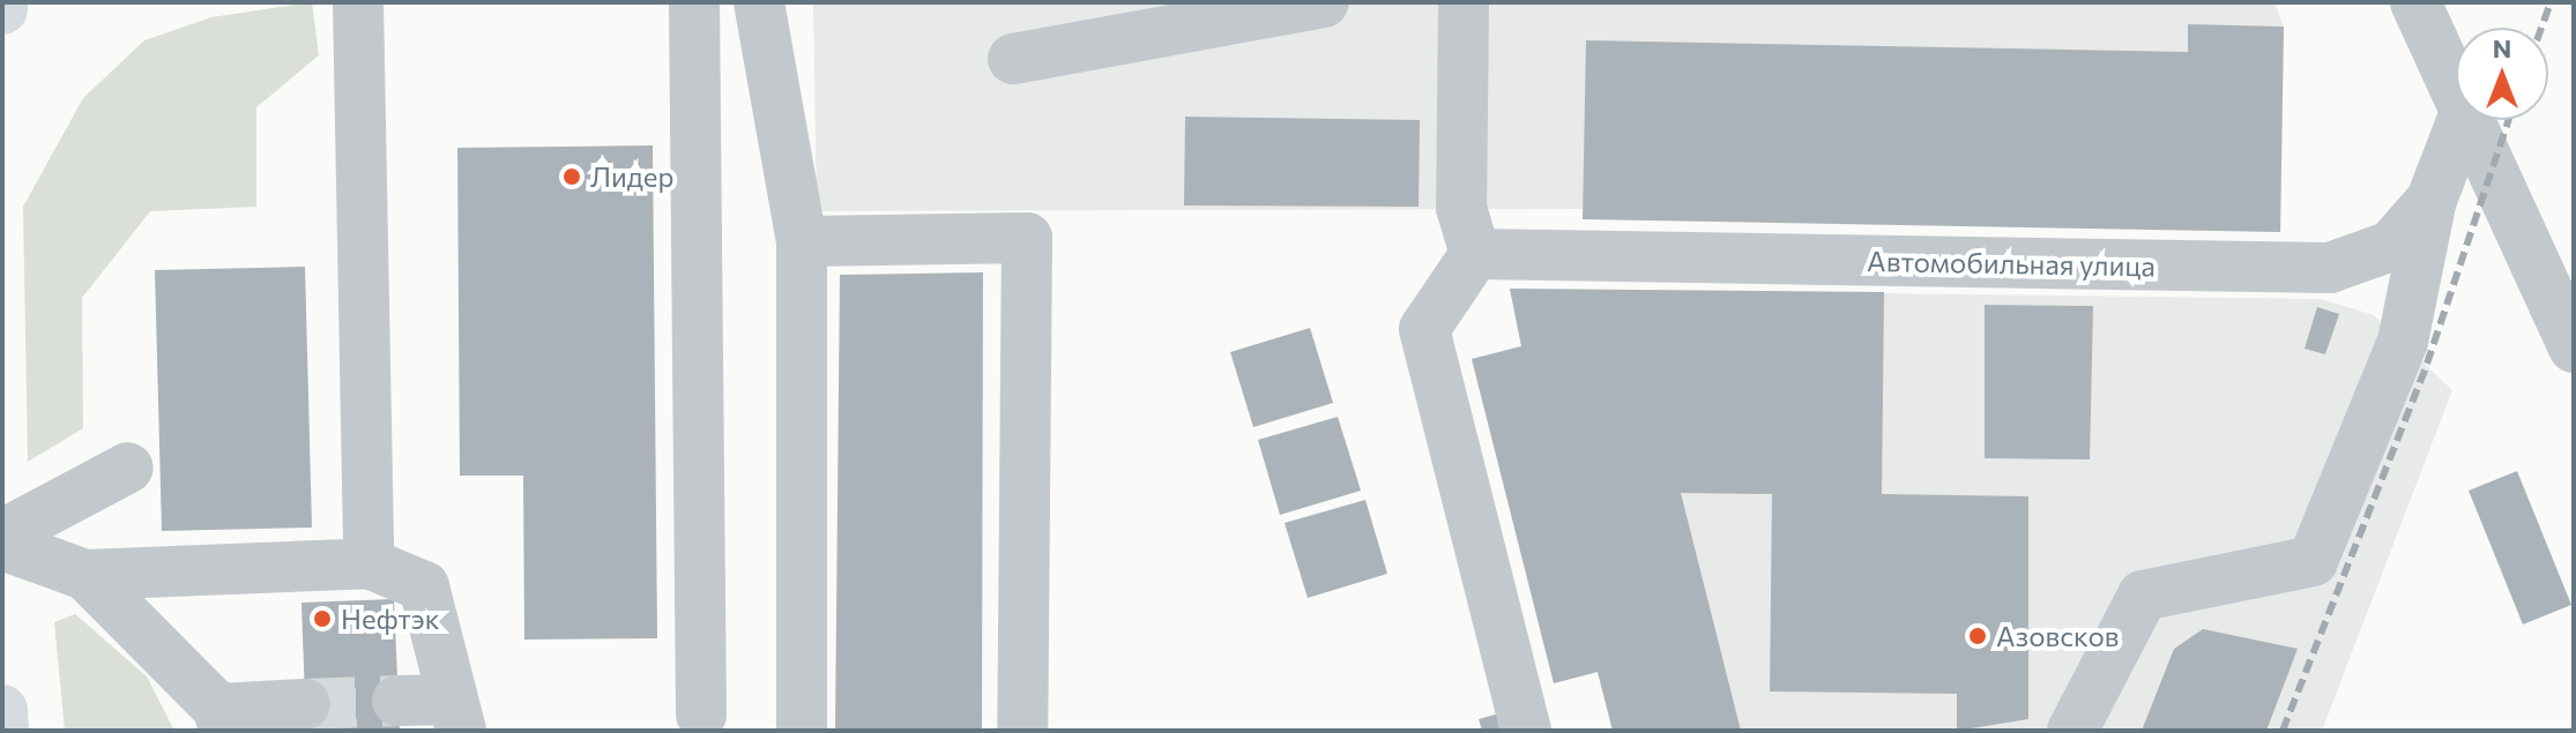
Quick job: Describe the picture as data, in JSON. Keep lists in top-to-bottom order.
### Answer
{
  "streets": {
    "street": ["Автомобильная улица"]
  },
  "places": ["Лидер", "Нефтэк", "Азовсков"],
  "north": "top"
}
